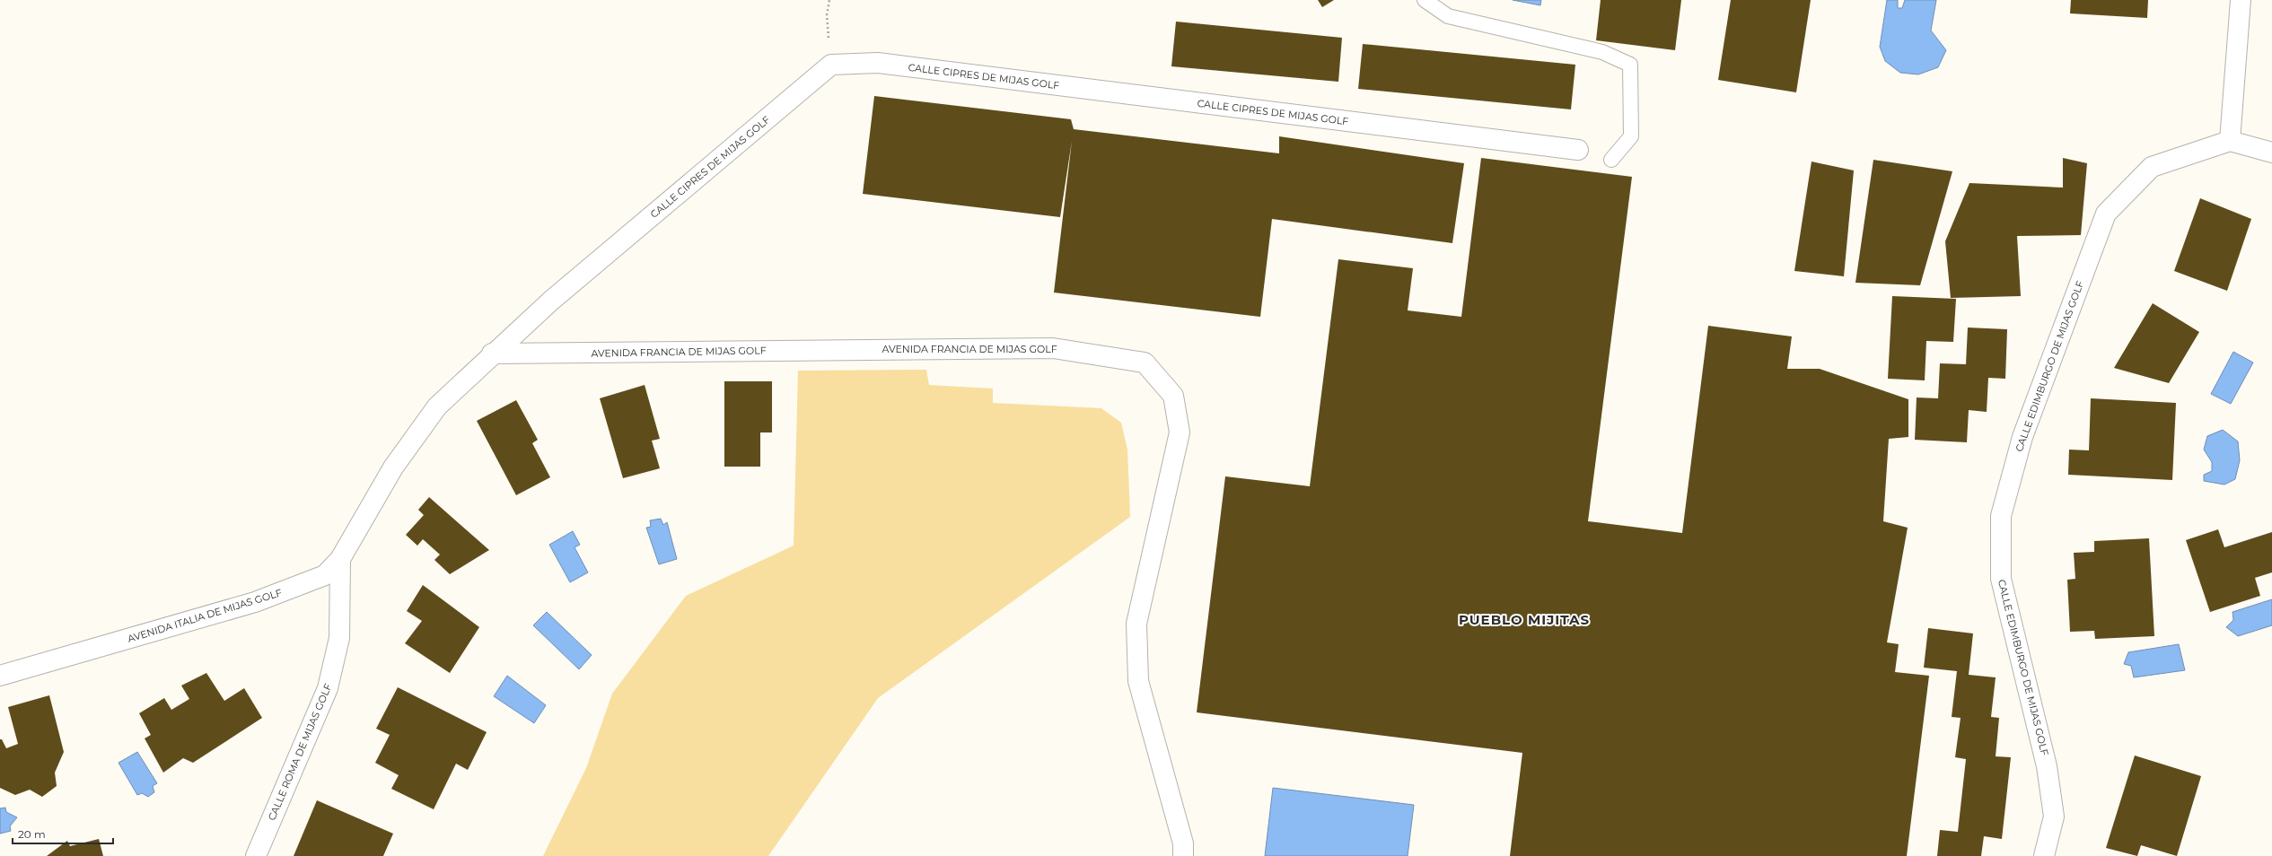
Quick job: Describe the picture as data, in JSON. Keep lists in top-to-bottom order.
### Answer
{
  "streets": {
    "street": [
      "CALLE CIPRES DE MIJAS GOLF",
      "AVENIDA FRANCIA DE MIJAS GOLF",
      "CALLE EDIMBURGO DE MIJAS GOLF",
      "AVENIDA ITALIA DE MIJAS GOLF",
      "CALLE ROMA DE MIJAS GOLF"
    ]
  },
  "crossings": [
    ["CALLE CIPRES DE MIJAS GOLF", "AVENIDA FRANCIA DE MIJAS GOLF"],
    ["CALLE CIPRES DE MIJAS GOLF", "AVENIDA ITALIA DE MIJAS GOLF"],
    ["AVENIDA FRANCIA DE MIJAS GOLF", "AVENIDA ITALIA DE MIJAS GOLF"],
    ["AVENIDA ITALIA DE MIJAS GOLF", "CALLE ROMA DE MIJAS GOLF"]
  ],
  "districts": ["PUEBLO MIJITAS"],
  "scale_bar": "20 m"
}
